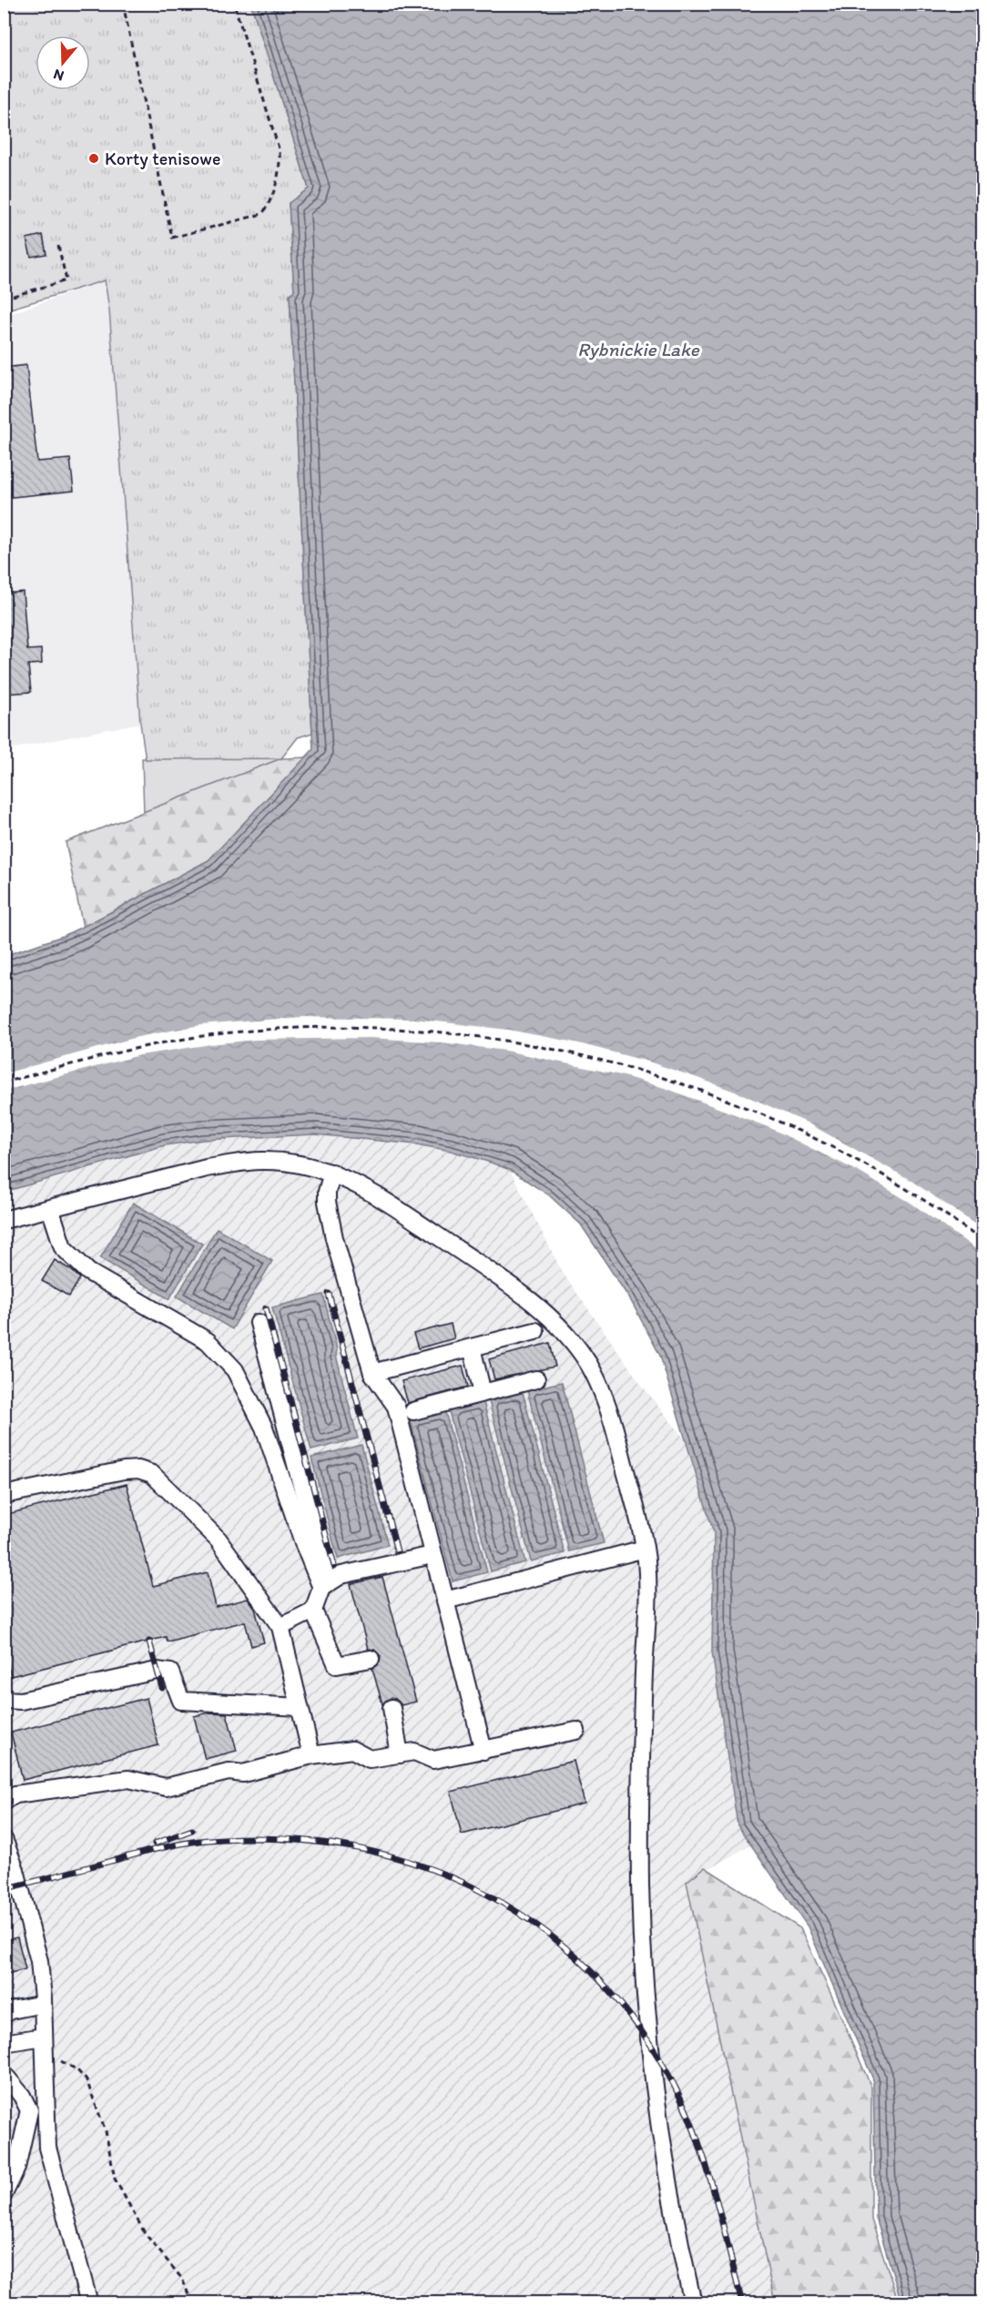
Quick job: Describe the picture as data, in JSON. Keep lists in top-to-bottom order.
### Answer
{
  "water": ["Rybnickie Lake"],
  "places": ["Korty tenisowe"],
  "north": "bottom"
}
